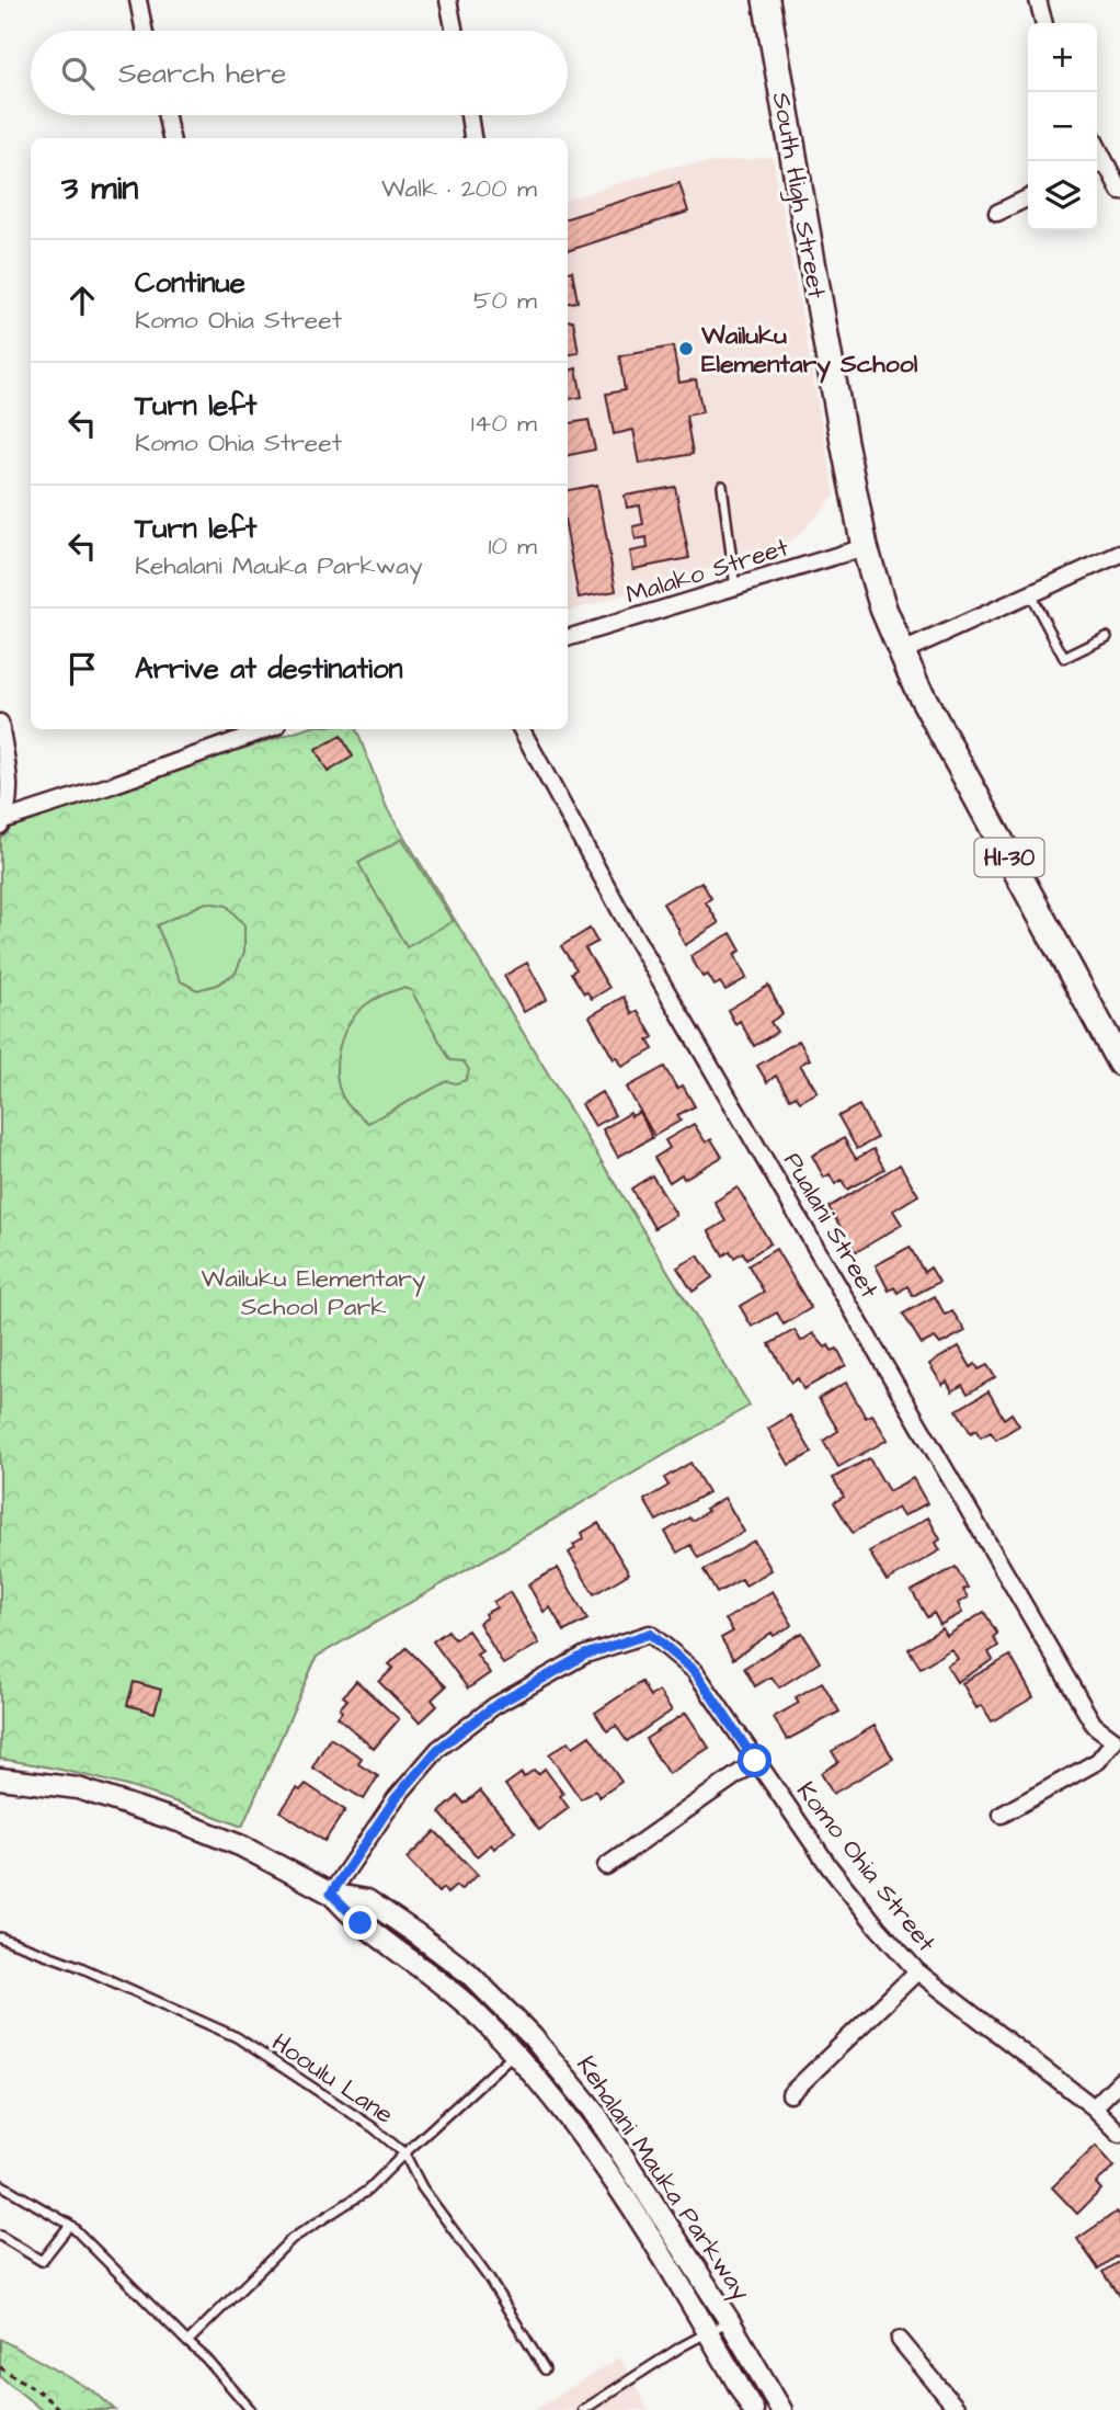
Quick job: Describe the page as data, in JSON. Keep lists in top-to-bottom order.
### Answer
{
  "streets": {
    "main road": ["South High Street", "HI-30"],
    "street": [
      "Malako Street",
      "Pualani Street",
      "Komo Ohia Street",
      "Kehalani Mauka Parkway"
    ],
    "lane": ["Hooulu Lane"]
  },
  "crossings": [
    ["South High Street", "Malako Street"],
    ["Komo Ohia Street", "Kehalani Mauka Parkway"]
  ],
  "parks": ["Wailuku Elementary School Park"],
  "places": ["Wailuku Elementary School"],
  "page": {
    "map_buttons": ["+", "−"],
    "search": "Search here",
    "heading": ["3 min", "Walk · 200 m"],
    "list": [
      ["Continue", "Komo Ohia Street", "50 m"],
      ["Turn left", "Komo Ohia Street", "140 m"],
      ["Turn left", "Kehalani Mauka Parkway", "10 m"],
      "Arrive at destination"
    ]
  }
}
